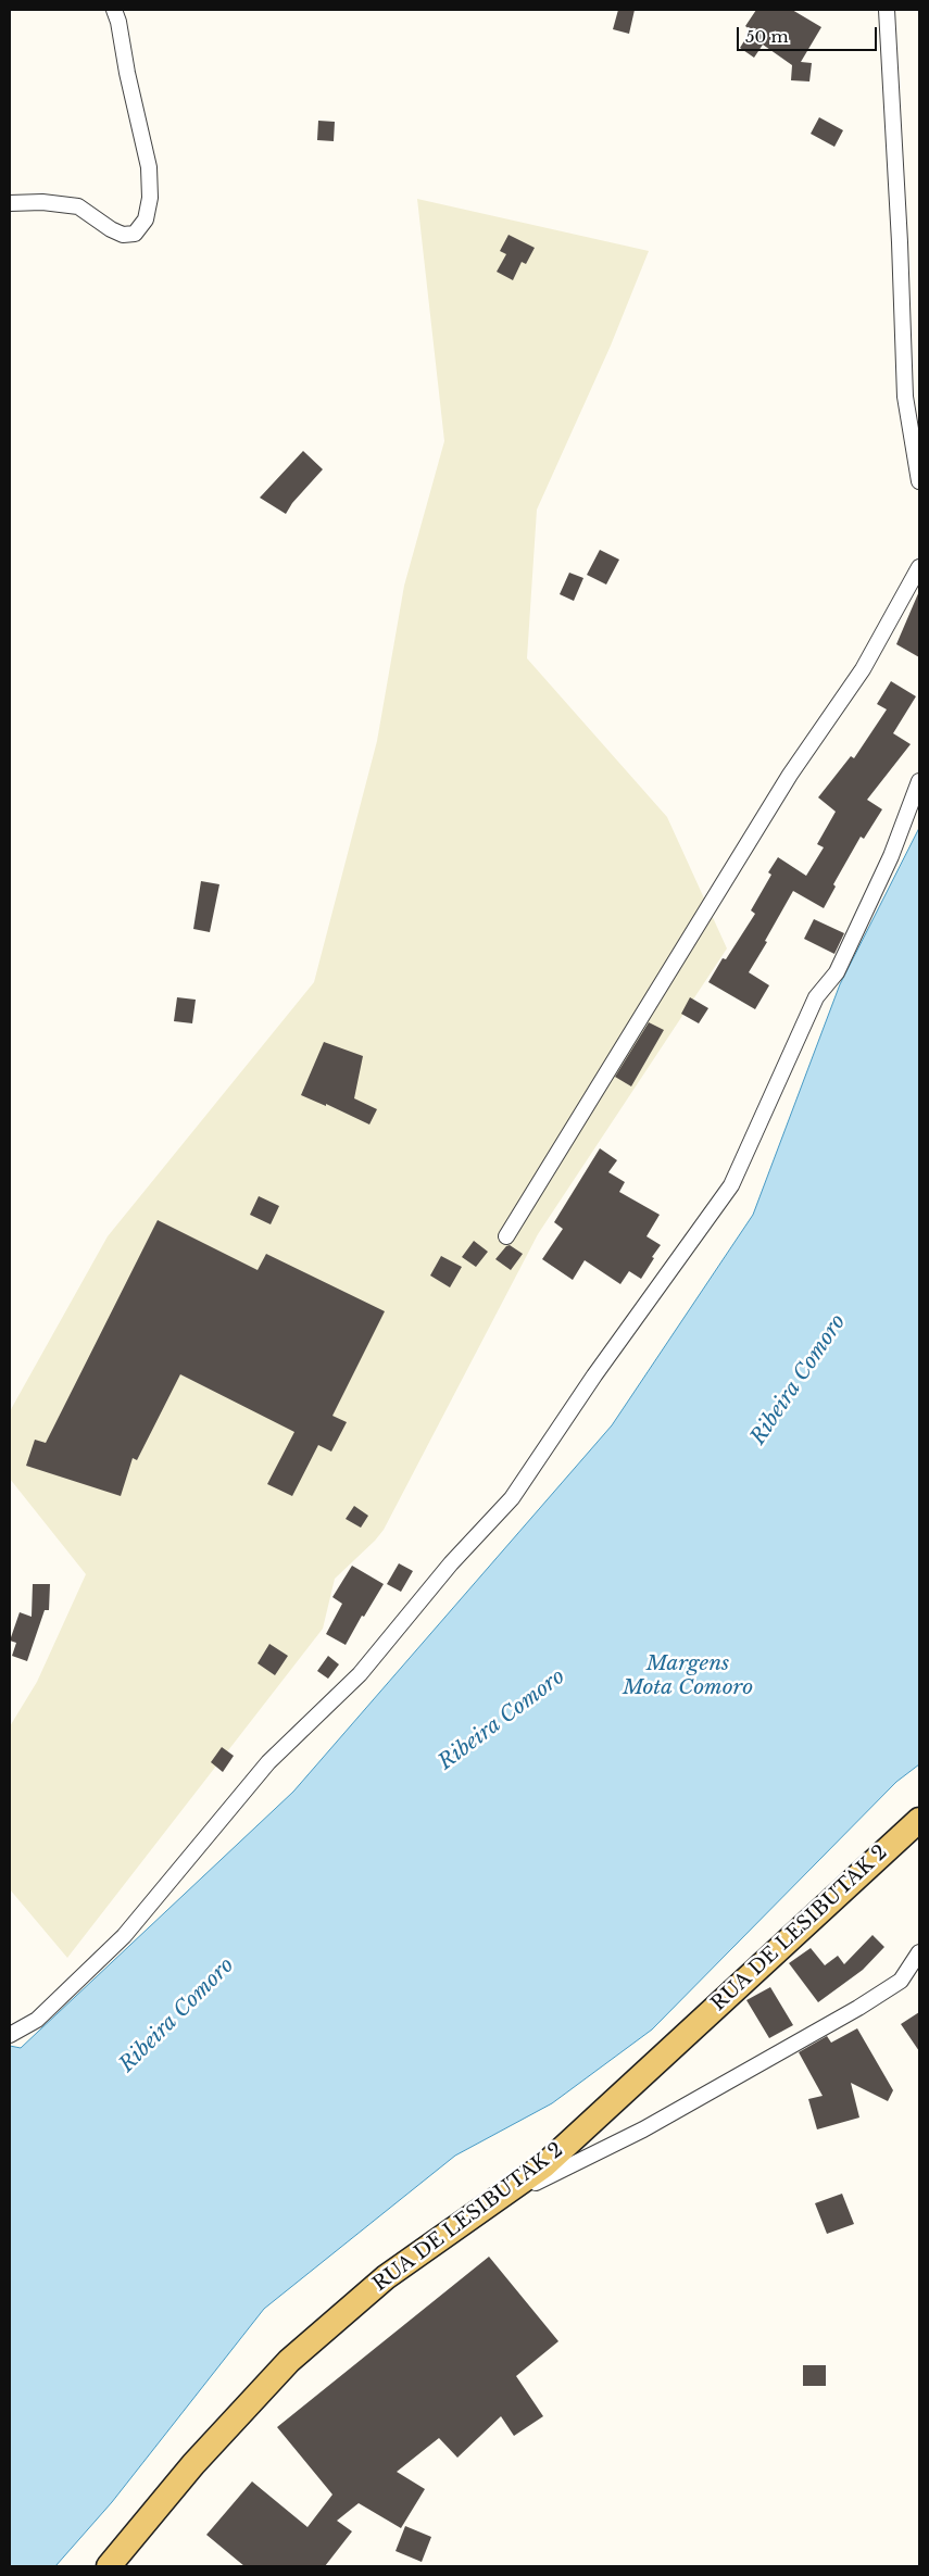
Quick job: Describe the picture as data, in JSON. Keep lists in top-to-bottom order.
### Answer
{
  "streets": {
    "main road": ["RUA DE LESIBUTAK 2"]
  },
  "water": ["Ribeira Comoro", "Margens Mota Comoro"],
  "scale_bar": "50 m"
}
